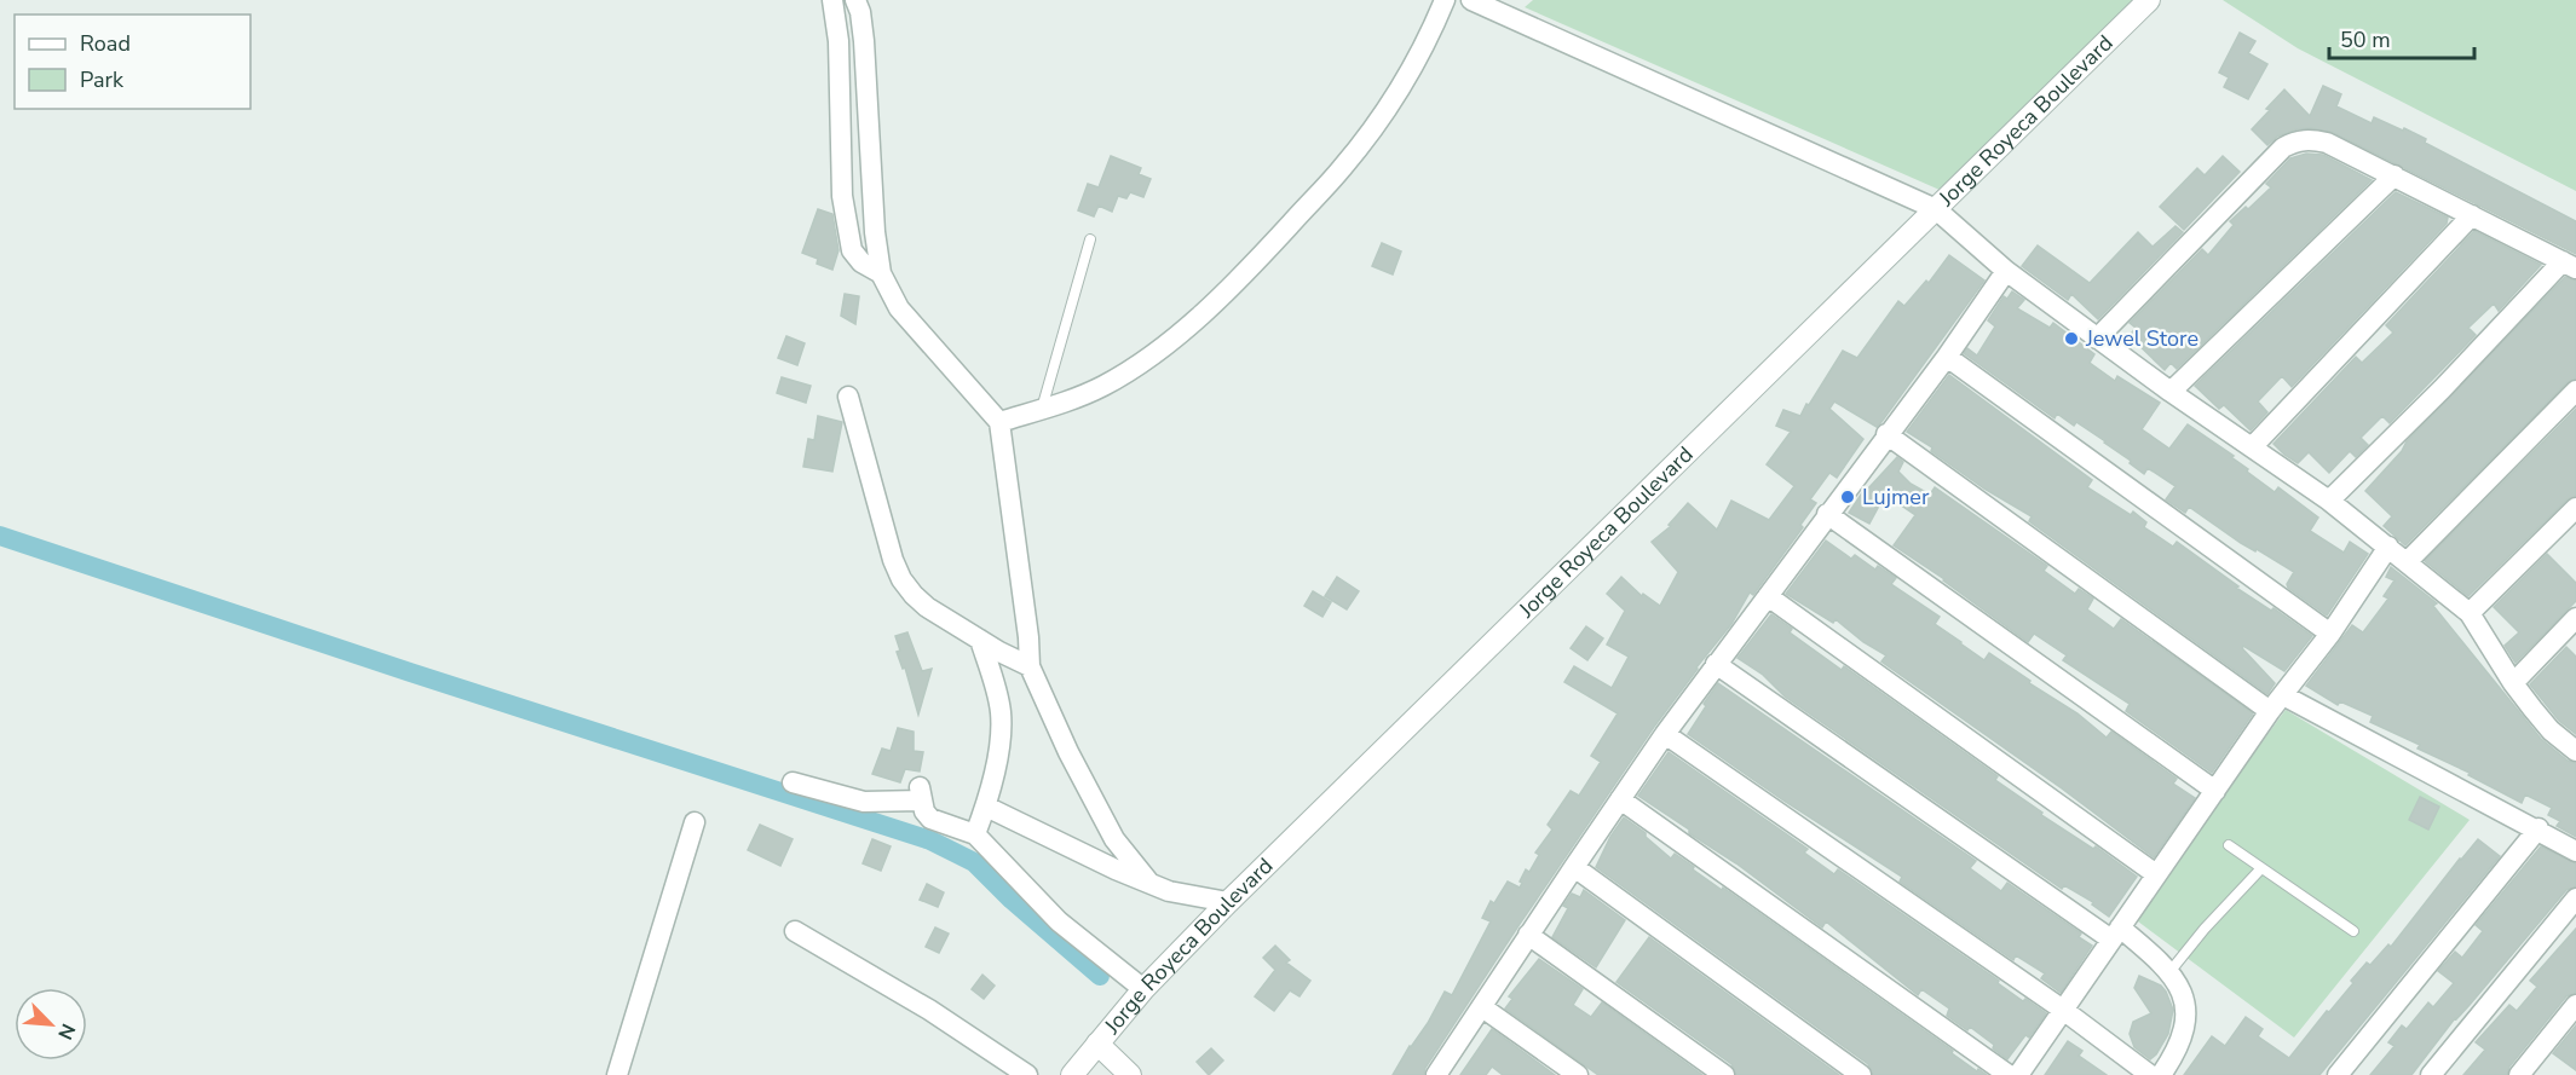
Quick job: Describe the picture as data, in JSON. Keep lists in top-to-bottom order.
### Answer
{
  "streets": {
    "street": ["Jorge Royeca Boulevard"]
  },
  "places": ["Jewel Store", "Lujmer"],
  "legend": ["Road", "Park"],
  "scale_bar": "50 m",
  "north": "bottom right"
}
